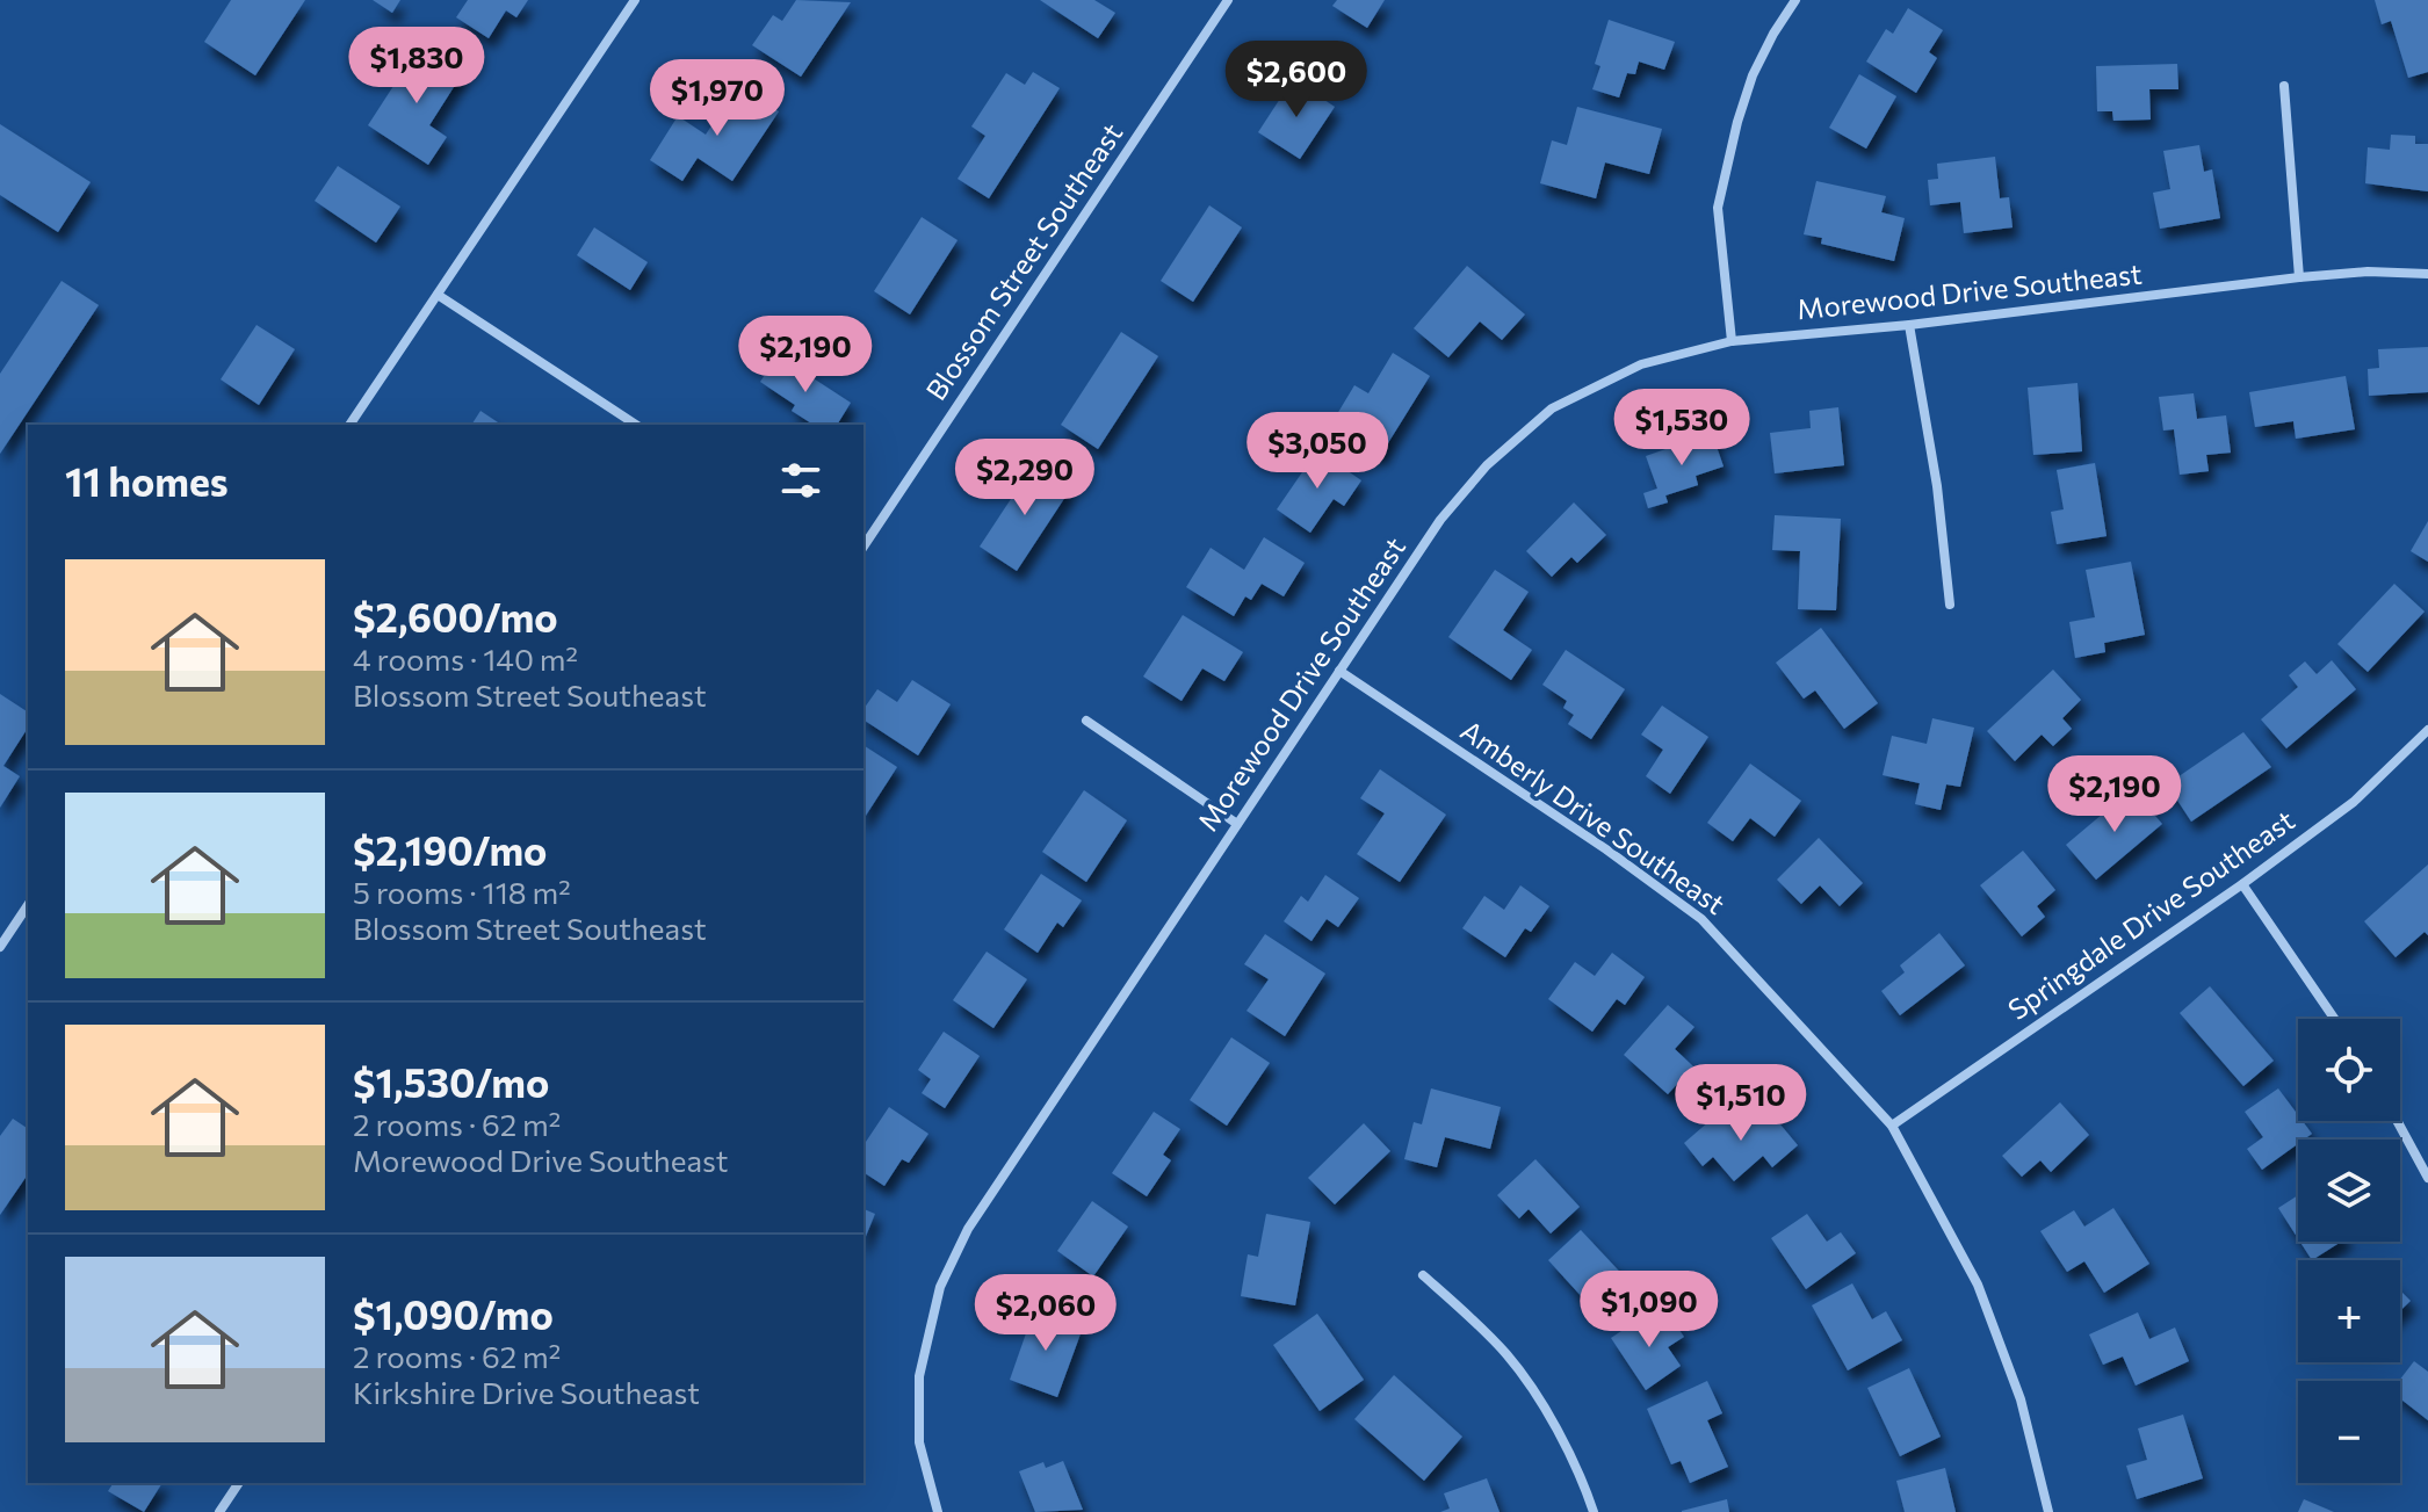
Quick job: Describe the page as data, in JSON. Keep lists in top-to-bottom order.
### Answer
{
  "streets": {
    "street": [
      "Blossom Street Southeast",
      "Morewood Drive Southeast",
      "Amberly Drive Southeast",
      "Springdale Drive Southeast"
    ]
  },
  "crossings": [
    ["Morewood Drive Southeast", "Amberly Drive Southeast"],
    ["Amberly Drive Southeast", "Springdale Drive Southeast"]
  ],
  "page": {
    "price": [
      "$1,830",
      "$2,600",
      "$1,970",
      "$2,190",
      "$1,530",
      "$3,050",
      "$2,290",
      "$2,190",
      "$1,510",
      "$1,090",
      "$2,060"
    ],
    "heading": "11 homes",
    "list": [
      {
        "name": "$2,600/mo",
        "note": "4 rooms · 140 m² · Blossom Street Southeast"
      },
      {
        "name": "$2,190/mo",
        "note": "5 rooms · 118 m² · Blossom Street Southeast"
      },
      {
        "name": "$1,530/mo",
        "note": "2 rooms · 62 m² · Morewood Drive Southeast"
      },
      {
        "name": "$1,090/mo",
        "note": "2 rooms · 62 m² · Kirkshire Drive Southeast"
      }
    ],
    "map_buttons": ["+", "−"]
  }
}
